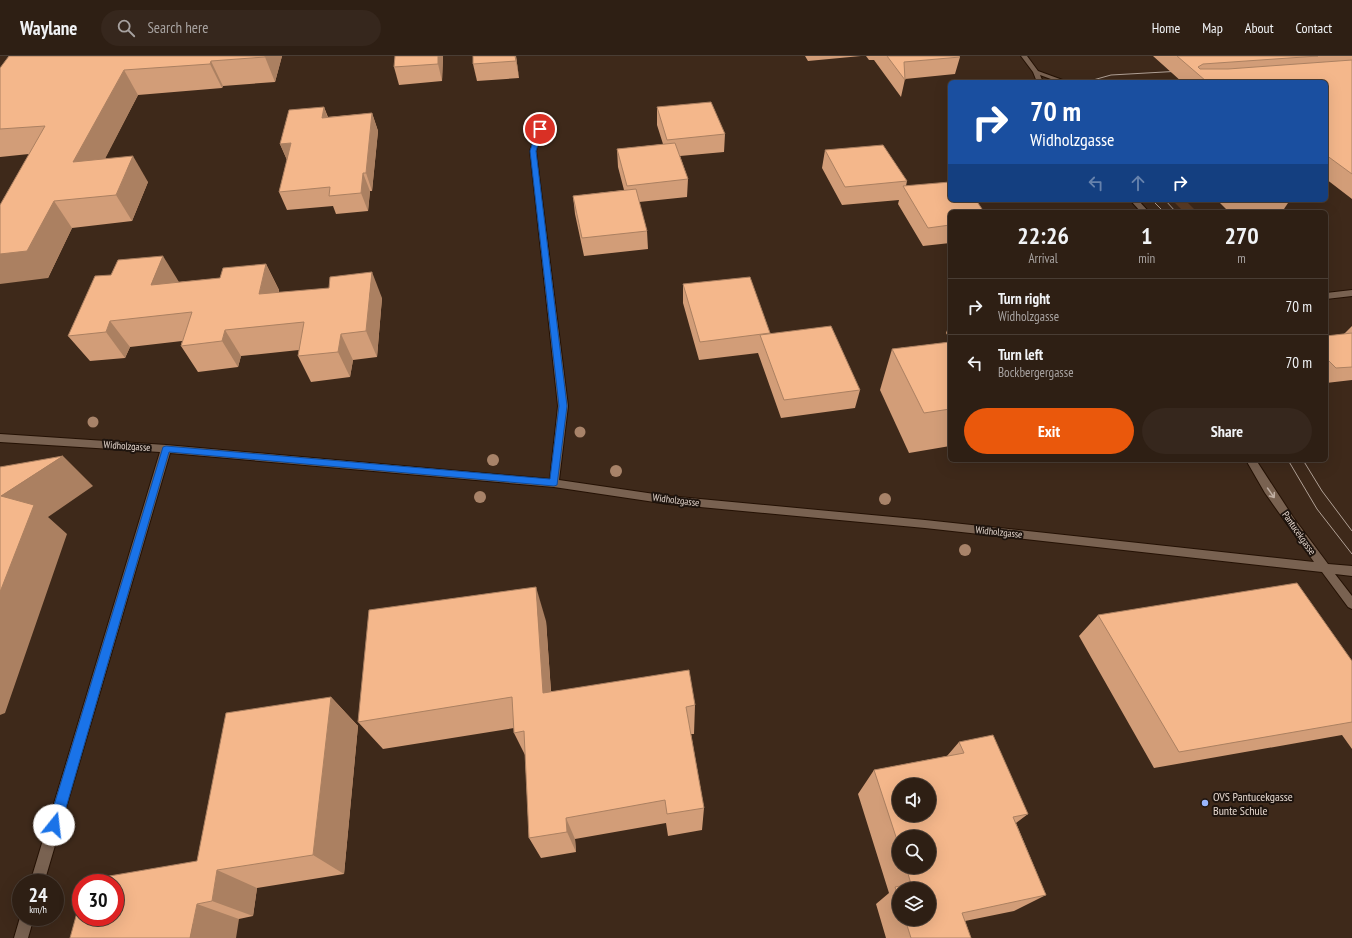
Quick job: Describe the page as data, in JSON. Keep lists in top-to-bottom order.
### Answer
{
  "streets": {
    "street": ["Widholzgasse", "Pantucekgasse"]
  },
  "crossings": [
    ["Widholzgasse", "Pantucekgasse"]
  ],
  "one_way": ["Pantucekgasse"],
  "places": ["OVS Pantucekgasse Bunte Schule"],
  "page": {
    "header": "Waylane",
    "search": "Search here",
    "nav": [
      "Home",
      "Map",
      "About",
      "Contact"
    ],
    "turn": ["70 m", "Widholzgasse"],
    "eta": [
      "22:26",
      "Arrival",
      "1",
      "min",
      "270",
      "m"
    ],
    "list": [
      {
        "name": "Turn right",
        "note": "Widholzgasse",
        "value": "70 m"
      },
      {
        "name": "Turn left",
        "note": "Bockbergergasse",
        "value": "70 m"
      }
    ],
    "buttons": ["Exit", "Share"],
    "speed": "24 km/h",
    "limit": "30"
  }
}
